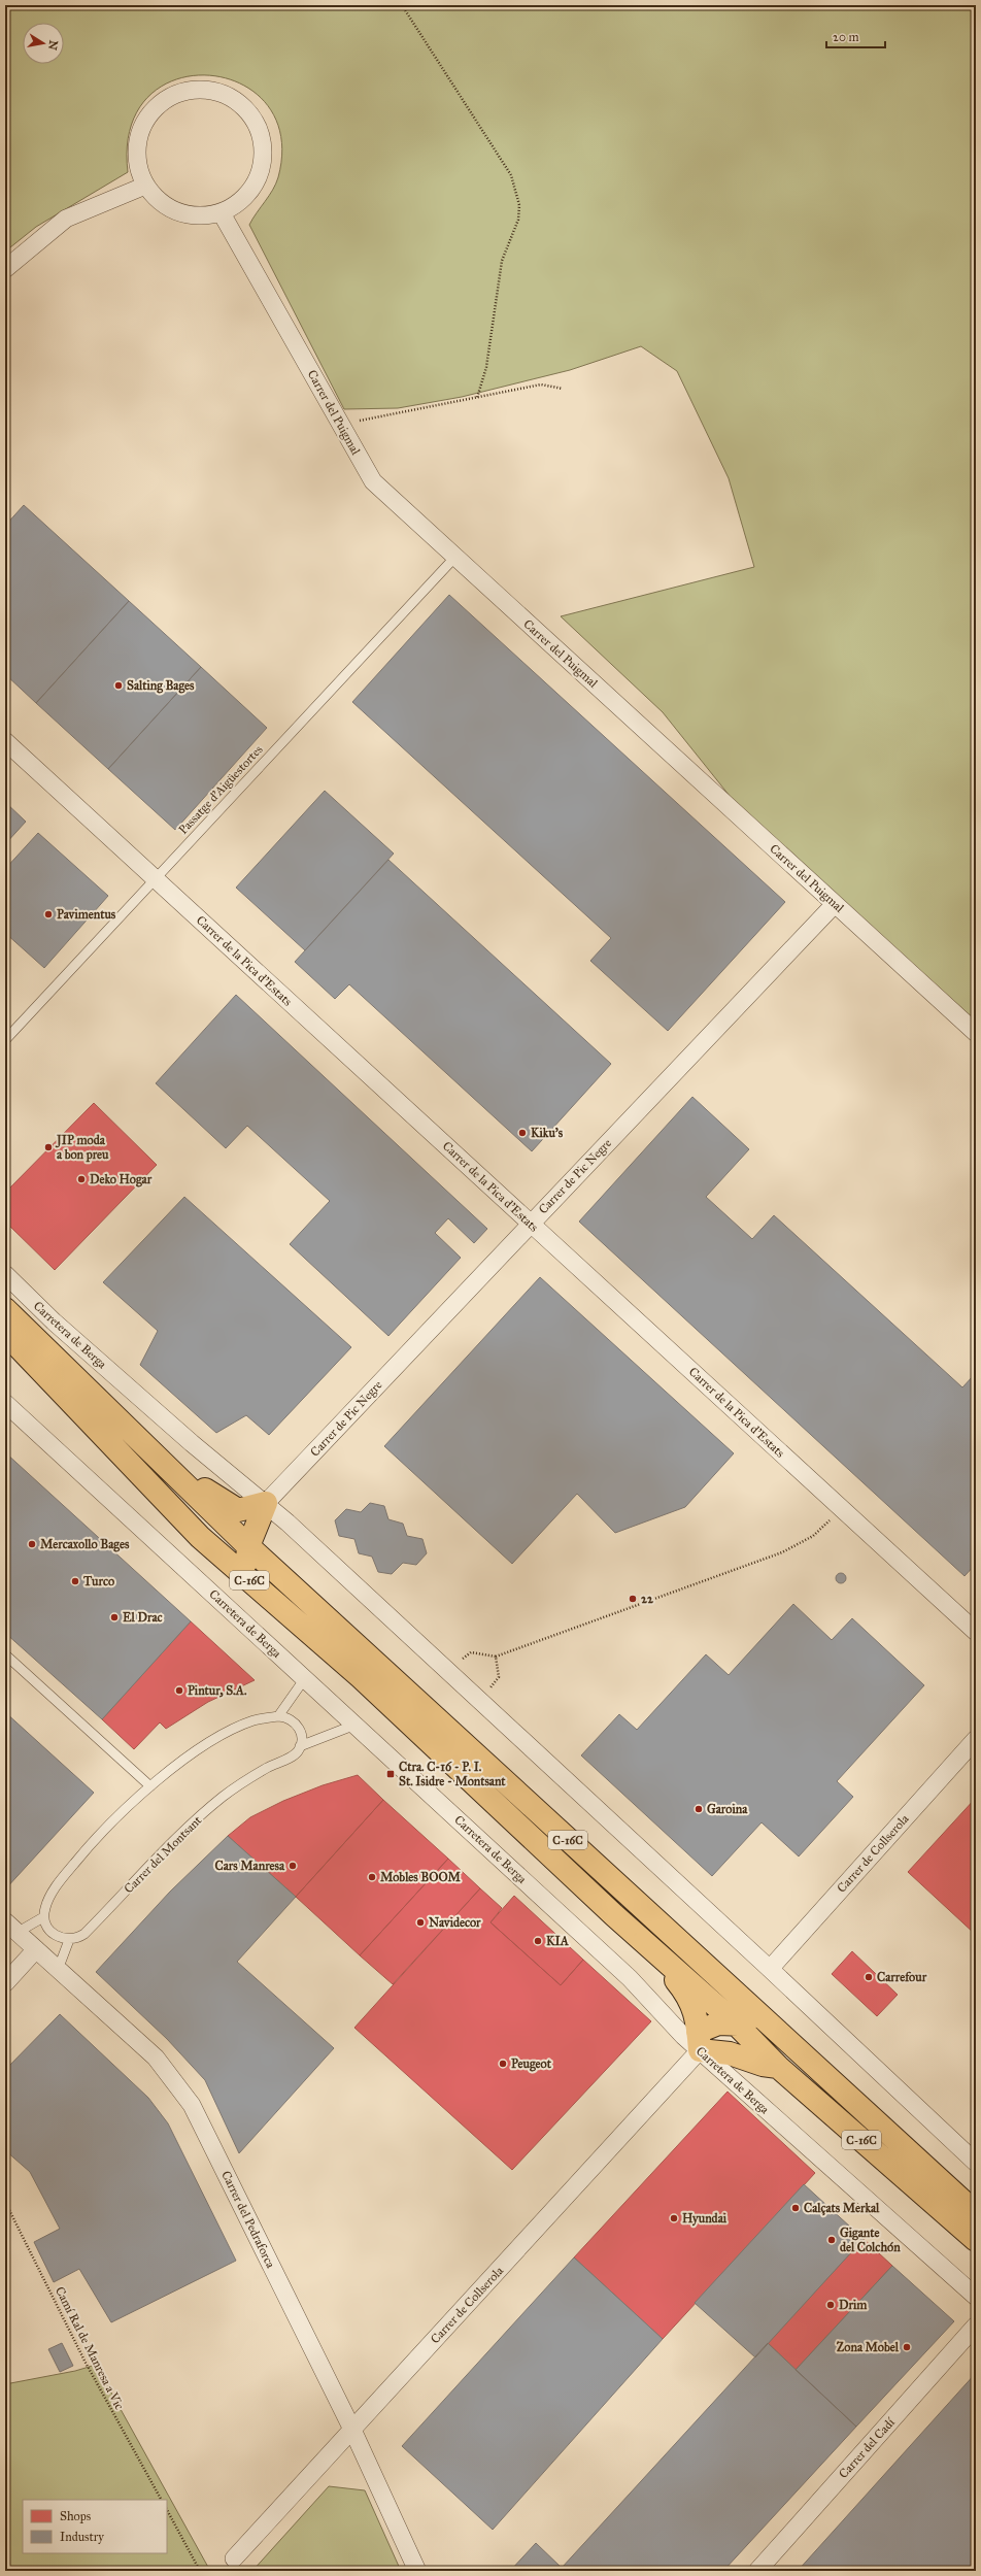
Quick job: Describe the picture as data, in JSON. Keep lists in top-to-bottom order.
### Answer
{
  "streets": {
    "main road": ["C-16C"],
    "street": [
      "Carrer del Puigmal",
      "Carrer de la Pica d'Estats",
      "Carrer de Pic Negre",
      "Carretera de Berga",
      "Carrer de Collserola",
      "Carrer del Pedraforca",
      "Carrer del Cadí"
    ],
    "lane": ["Passatge d'Aigüestortes", "Carrer del Montsant"],
    "path": ["Camí Ral de Manresa a Vic"]
  },
  "crossings": [
    ["Carrer del Puigmal", "Passatge d'Aigüestortes"],
    ["Carrer del Puigmal", "Carrer de Pic Negre"],
    ["Passatge d'Aigüestortes", "Carrer de la Pica d'Estats"],
    ["Carrer de la Pica d'Estats", "Carrer de Pic Negre"],
    ["Carrer de Pic Negre", "Carretera de Berga"],
    ["Carretera de Berga", "Carrer de Collserola"],
    ["Carretera de Berga", "Carrer del Montsant"],
    ["Carrer de Collserola", "Carrer del Pedraforca"]
  ],
  "places": {
    "other": [
      "Salting Bages",
      "Pavimentus",
      "Kiku's",
      "JIP moda a bon preu",
      "Deko Hogar",
      "Mercaxollo Bages",
      "Turco",
      "22",
      "El Drac",
      "Pintur, S.A.",
      "Garoina",
      "Cars Manresa",
      "Mobles BOOM",
      "Navidecor",
      "KIA",
      "Carrefour",
      "Peugeot",
      "Calçats Merkal",
      "Hyundai",
      "Gigante del Colchón",
      "Drim",
      "Zona Mobel"
    ],
    "transit": ["Ctra. C-16 - P. I. St. Isidre - Montsant"]
  },
  "legend": ["Shops", "Industry"],
  "scale_bar": "20 m",
  "north": "right"
}
